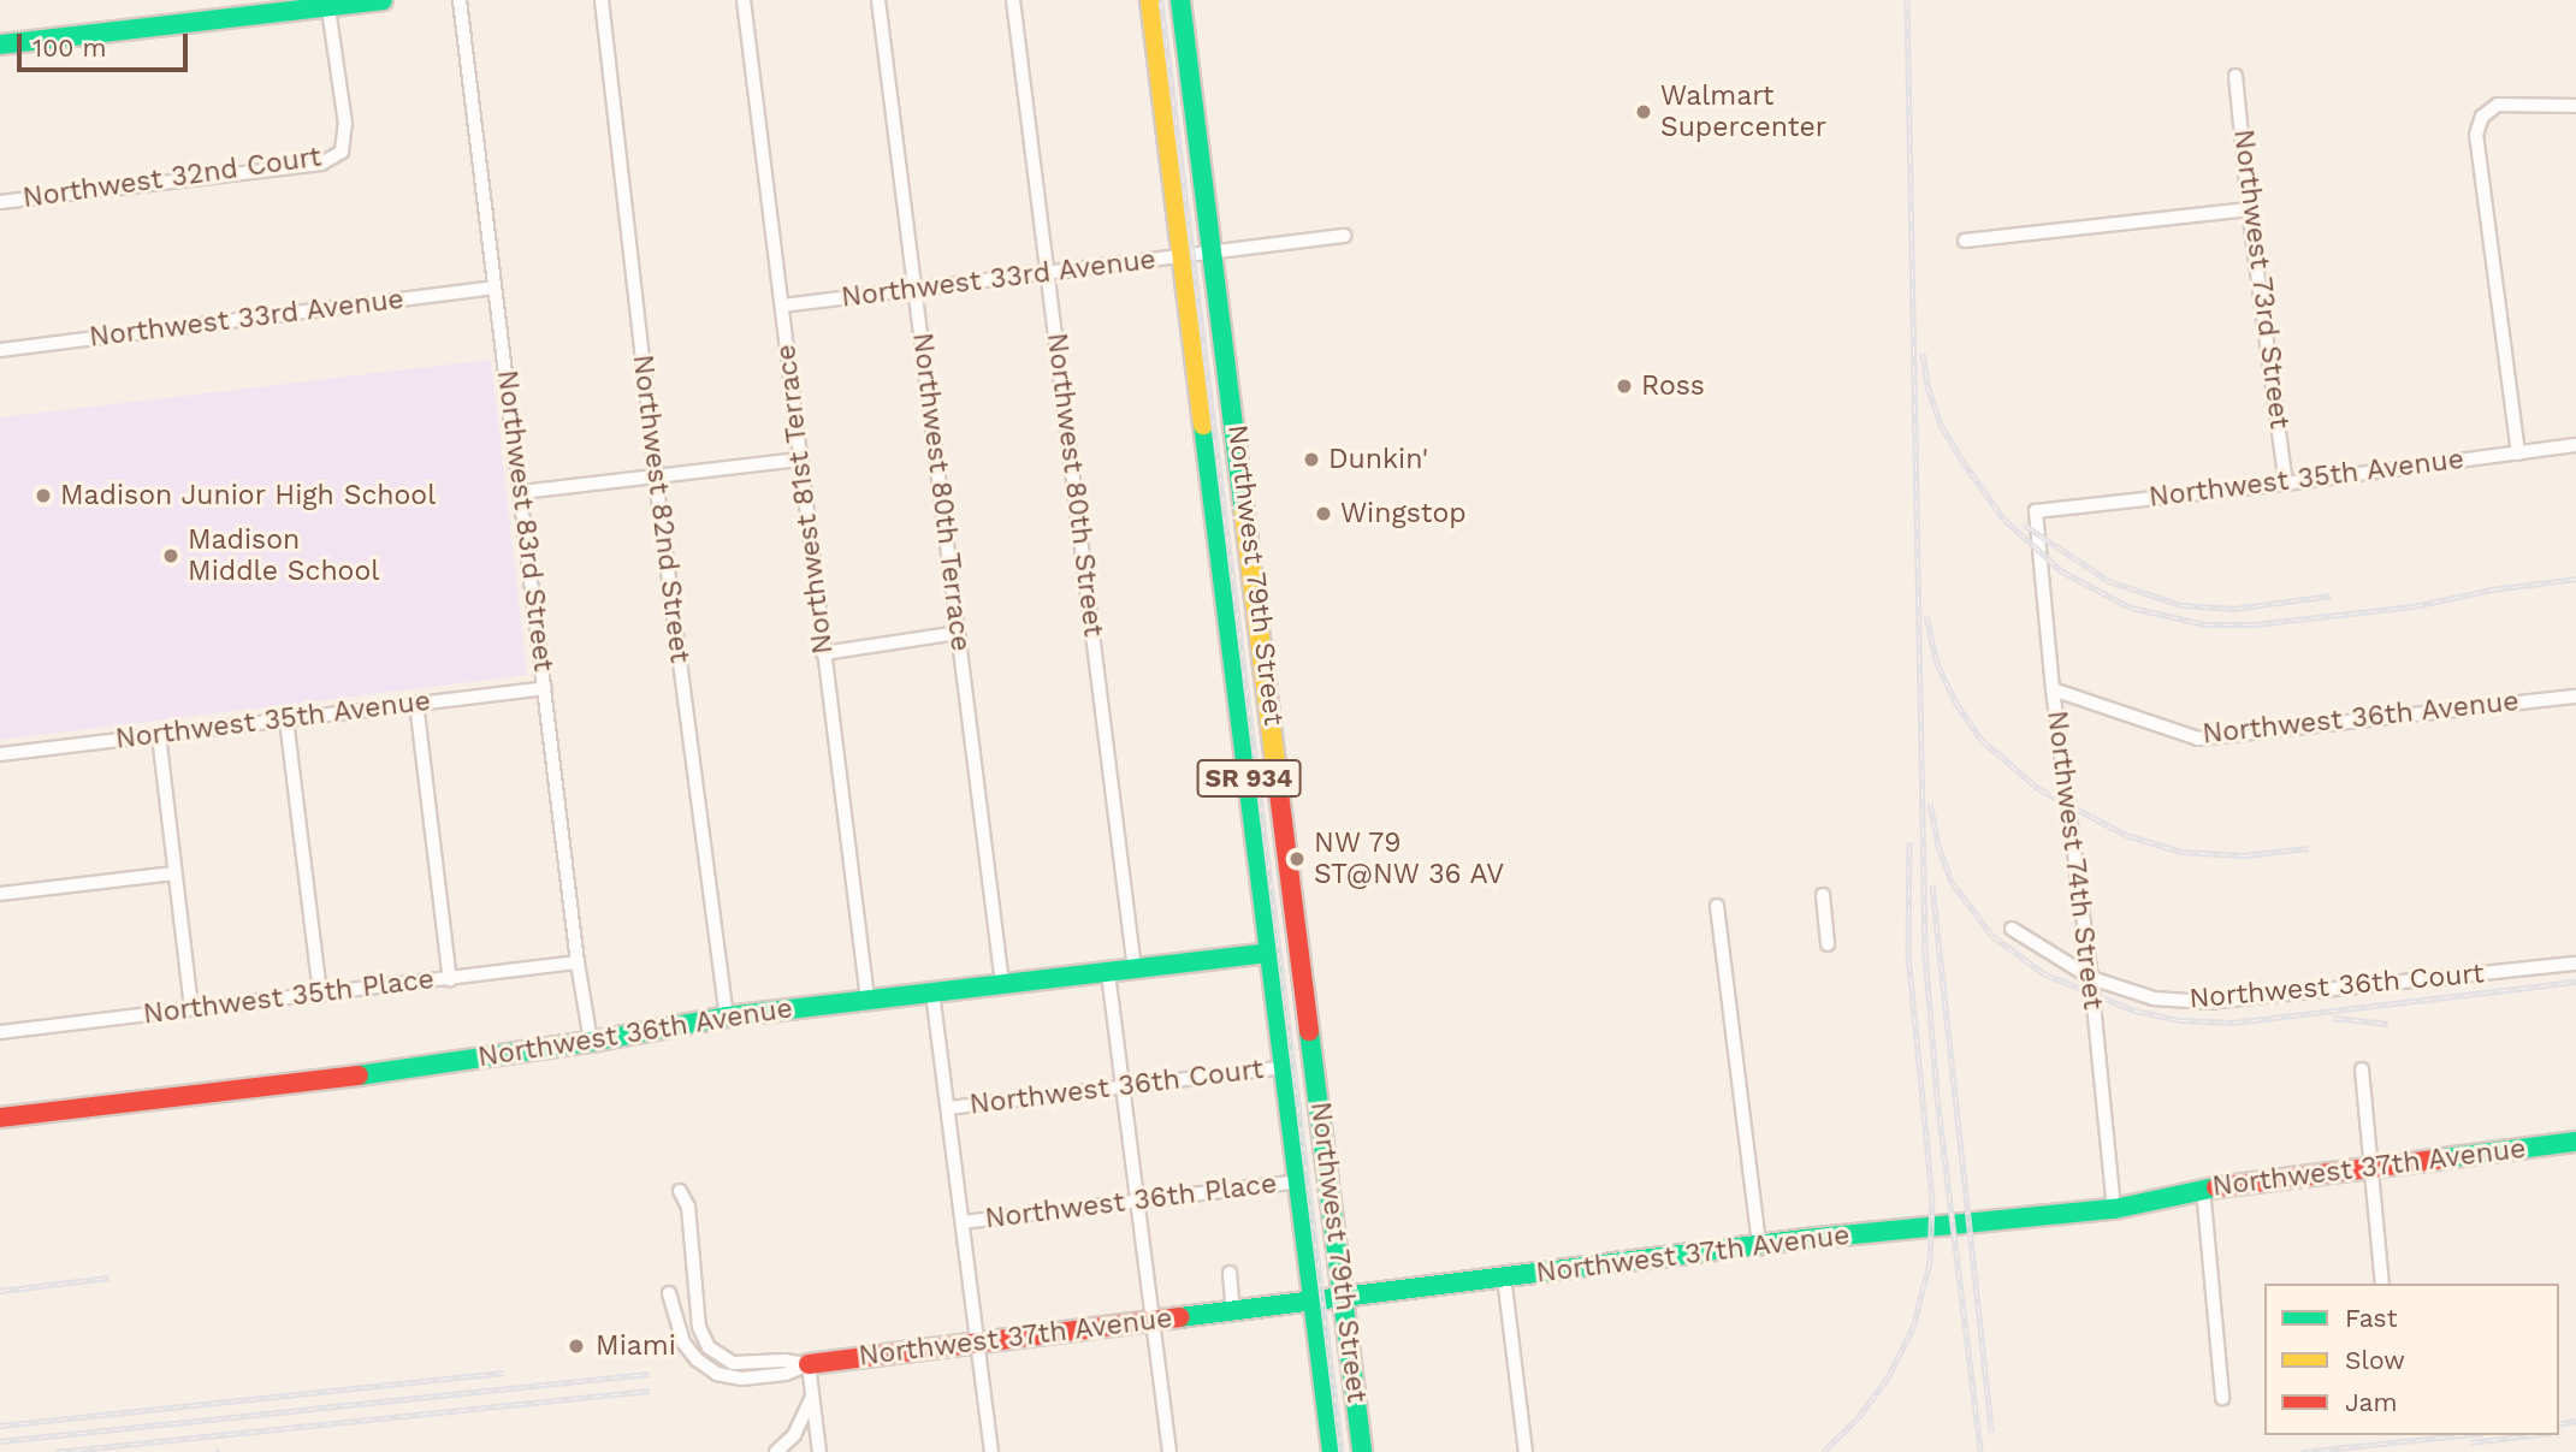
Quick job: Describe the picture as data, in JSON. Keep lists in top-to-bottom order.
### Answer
{
  "streets": {
    "main road": [
      "Northwest 79th Street",
      "Northwest 36th Avenue",
      "SR 934",
      "Northwest 37th Avenue"
    ],
    "street": [
      "Northwest 32nd Court",
      "Northwest 33rd Avenue",
      "Northwest 73rd Street",
      "Northwest 35th Avenue",
      "Northwest 80th Street",
      "Northwest 80th Terrace",
      "Northwest 81st Terrace",
      "Northwest 82nd Street",
      "Northwest 83rd Street",
      "Northwest 74th Street",
      "Northwest 36th Court",
      "Northwest 35th Place",
      "Northwest 36th Place"
    ]
  },
  "crossings": [
    ["Northwest 33rd Avenue", "Northwest 80th Street"],
    ["Northwest 33rd Avenue", "Northwest 80th Terrace"],
    ["Northwest 33rd Avenue", "Northwest 81st Terrace"],
    ["Northwest 33rd Avenue", "Northwest 83rd Street"],
    ["Northwest 33rd Avenue", "Northwest 79th Street"],
    ["Northwest 73rd Street", "Northwest 35th Avenue"],
    ["Northwest 35th Avenue", "Northwest 83rd Street"],
    ["Northwest 35th Avenue", "Northwest 74th Street"],
    ["Northwest 80th Street", "Northwest 36th Avenue"],
    ["Northwest 80th Terrace", "Northwest 36th Avenue"],
    ["Northwest 81st Terrace", "Northwest 36th Avenue"],
    ["Northwest 82nd Street", "Northwest 36th Avenue"],
    ["Northwest 83rd Street", "Northwest 36th Avenue"],
    ["Northwest 83rd Street", "Northwest 35th Place"],
    ["Northwest 79th Street", "Northwest 36th Avenue"],
    ["Northwest 79th Street", "Northwest 36th Court"],
    ["Northwest 79th Street", "Northwest 37th Avenue"],
    ["Northwest 79th Street", "Northwest 36th Place"],
    ["Northwest 36th Avenue", "Northwest 74th Street"],
    ["Northwest 74th Street", "Northwest 36th Court"],
    ["Northwest 74th Street", "Northwest 37th Avenue"]
  ],
  "places": [
    "Walmart Supercenter",
    "Ross",
    "Dunkin'",
    "Madison Junior High School",
    "Wingstop",
    "Madison Middle School",
    "NW 79 ST@NW 36 AV",
    "Miami"
  ],
  "legend": ["Fast", "Slow", "Jam"],
  "scale_bar": "100 m"
}
